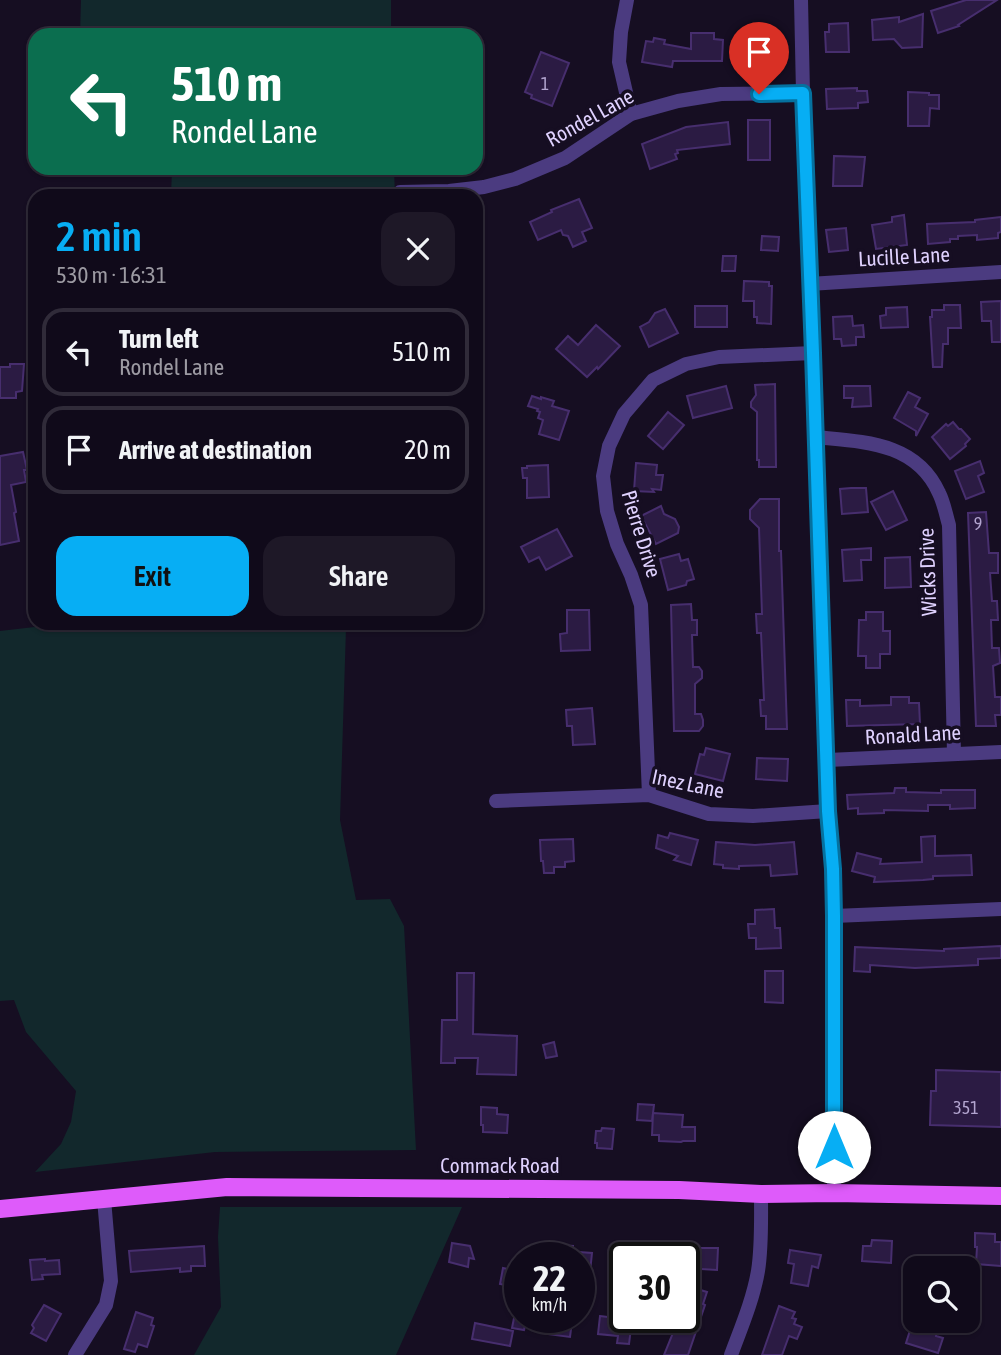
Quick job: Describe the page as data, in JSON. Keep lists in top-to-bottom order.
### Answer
{
  "streets": {
    "main road": ["Commack Road"],
    "street": [
      "Rondel Lane",
      "Lucille Lane",
      "Pierre Drive",
      "Wicks Drive",
      "Ronald Lane",
      "Inez Lane"
    ]
  },
  "crossings": [
    ["Pierre Drive", "Inez Lane"],
    ["Wicks Drive", "Ronald Lane"]
  ],
  "house_numbers": ["1", "9", "351"],
  "page": {
    "turn": ["510 m", "Rondel Lane"],
    "heading": ["2 min", "530 m · 16:31"],
    "list": [
      {
        "name": "Turn left",
        "note": "Rondel Lane",
        "value": "510 m"
      },
      {
        "name": "Arrive at destination",
        "value": "20 m"
      }
    ],
    "buttons": ["Exit", "Share"],
    "speed": "22 km/h",
    "limit": "30"
  }
}
